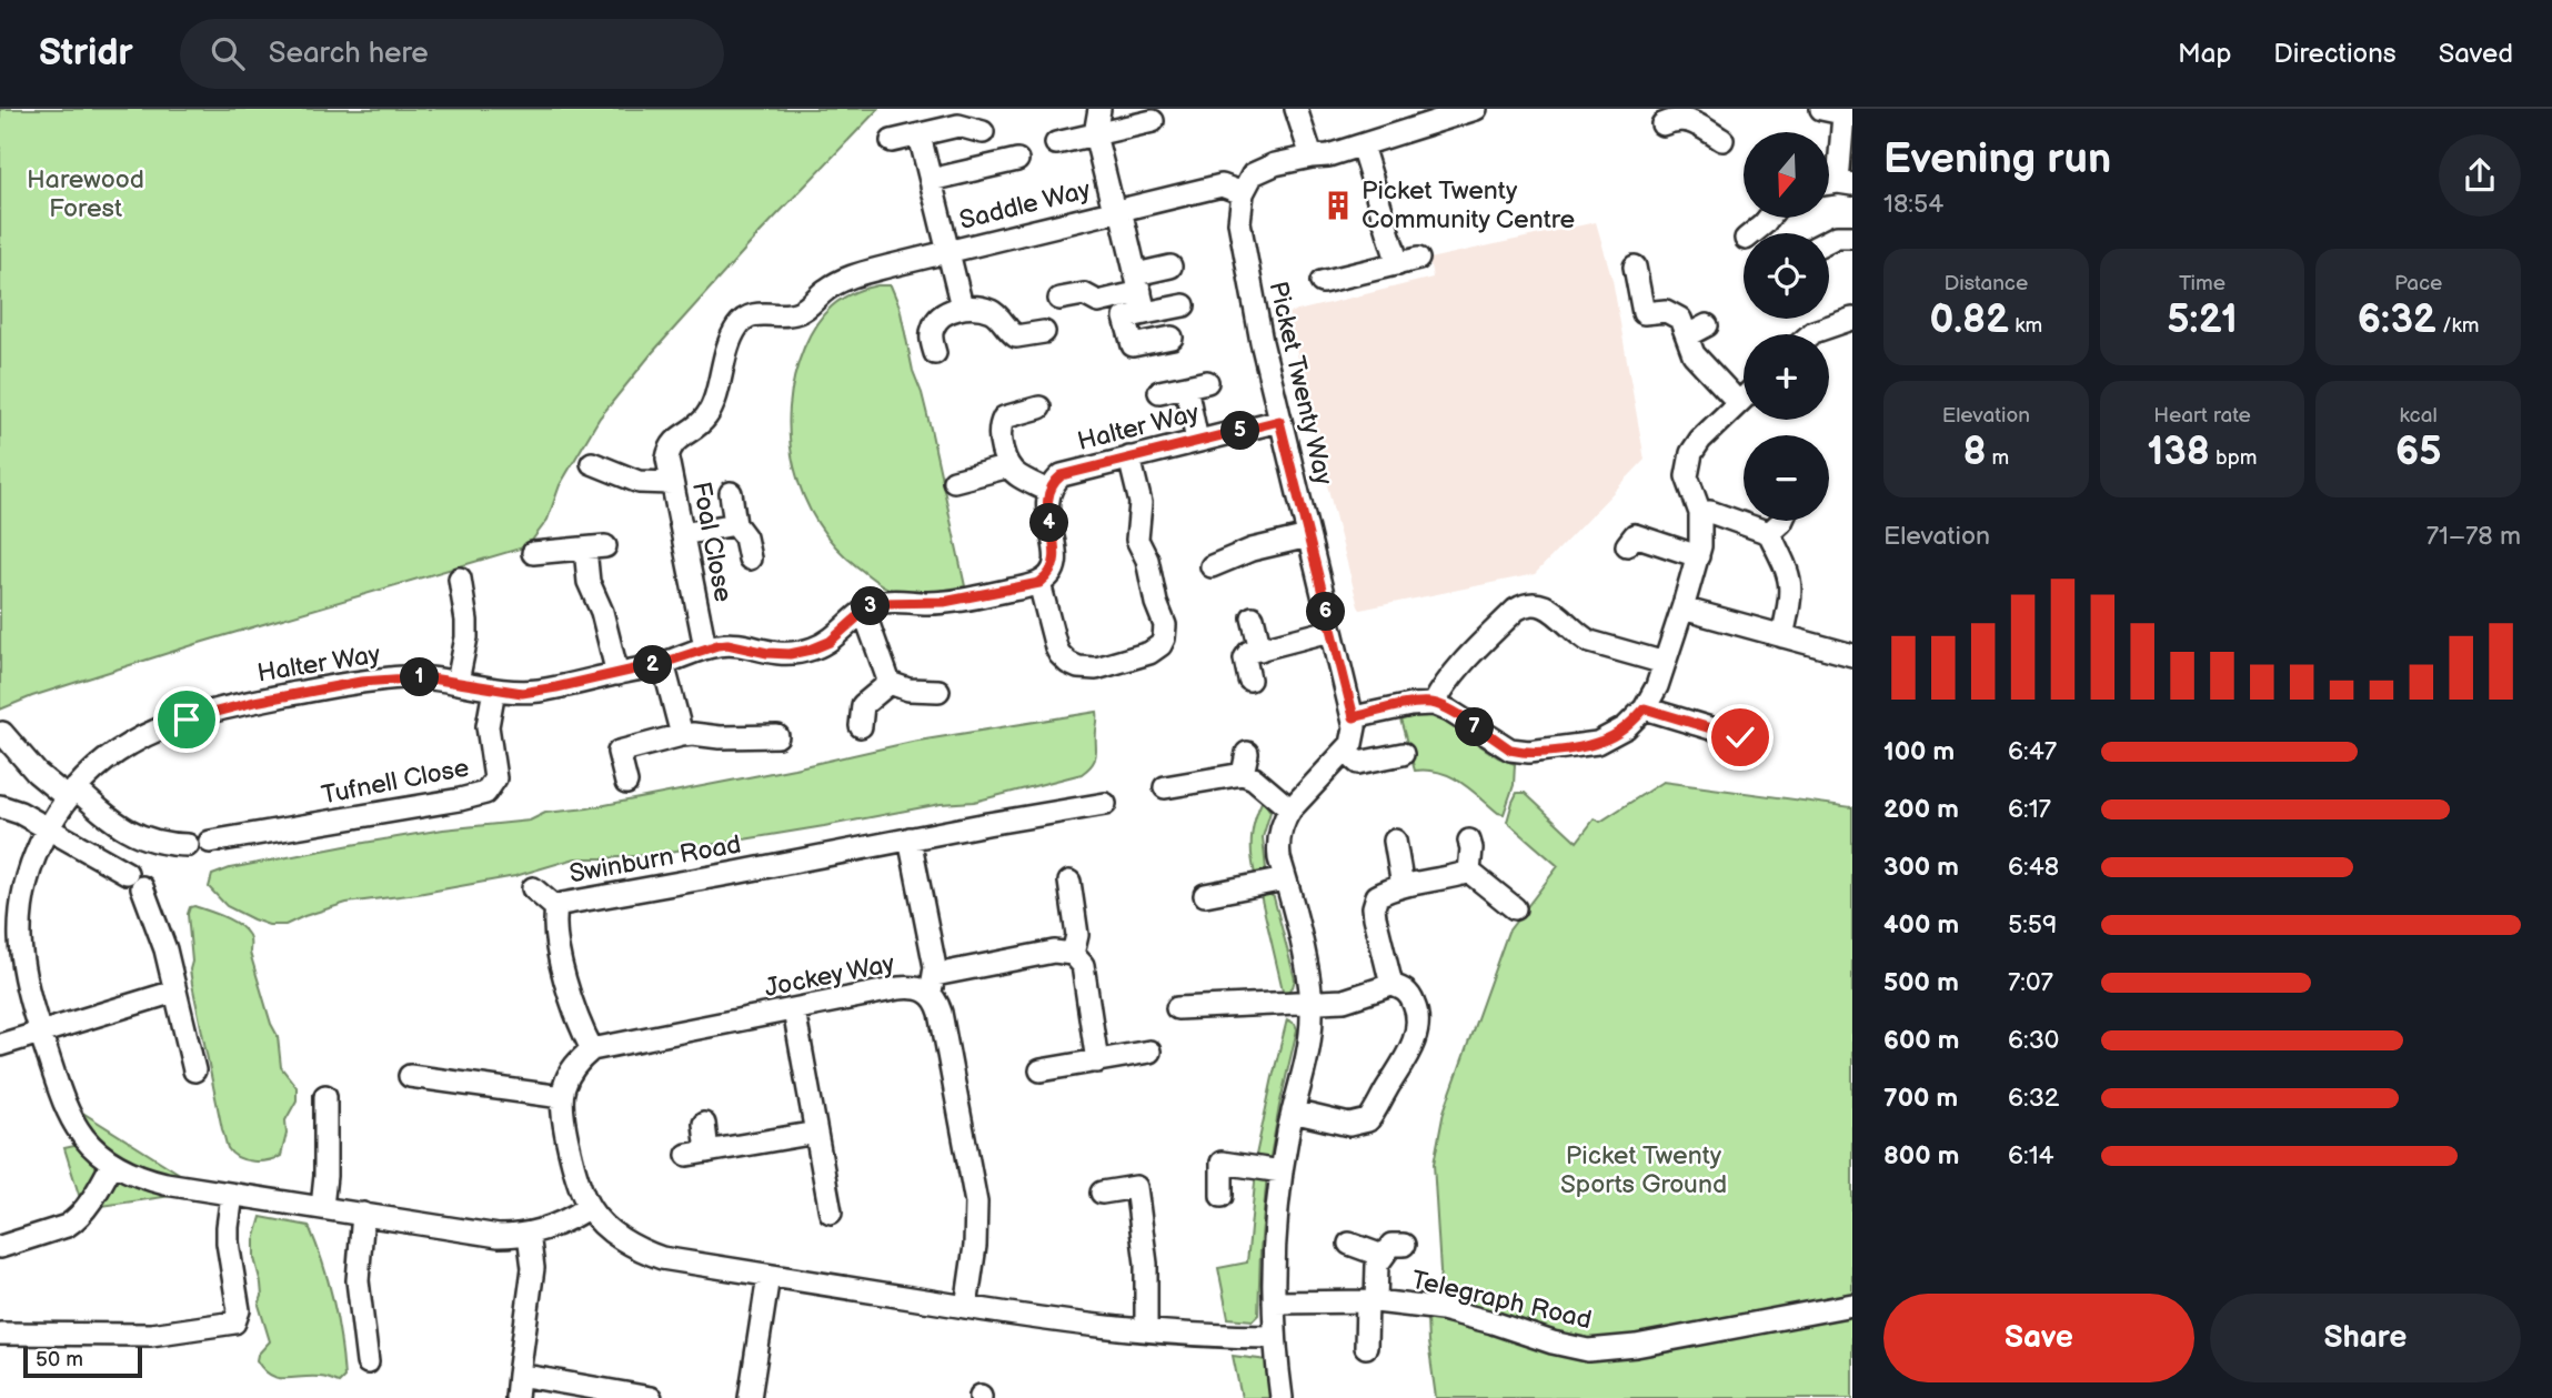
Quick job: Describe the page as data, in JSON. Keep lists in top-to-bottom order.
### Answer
{
  "streets": {
    "street": [
      "Saddle Way",
      "Picket Twenty Way",
      "Halter Way",
      "Foal Close",
      "Tufnell Close",
      "Swinburn Road",
      "Jockey Way",
      "Telegraph Road"
    ]
  },
  "crossings": [
    ["Saddle Way", "Picket Twenty Way"],
    ["Saddle Way", "Foal Close"],
    ["Picket Twenty Way", "Halter Way"],
    ["Halter Way", "Foal Close"],
    ["Halter Way", "Tufnell Close"],
    ["Swinburn Road", "Jockey Way"]
  ],
  "parks": ["Harewood Forest", "Picket Twenty Sports Ground"],
  "places": {
    "building": ["Picket Twenty Community Centre"]
  },
  "scale_bar": "50 m",
  "north": "bottom",
  "page": {
    "header": "Stridr",
    "search": "Search here",
    "nav": ["Map", "Directions", "Saved"],
    "heading": ["Evening run", "18:54"],
    "map_buttons": ["+", "−"],
    "stats": [
      ["Distance", "0.82 km"],
      ["Time", "5:21"],
      ["Pace", "6:32 /km"],
      ["Elevation", "8 m"],
      ["Heart rate", "138 bpm"],
      ["kcal", "65"]
    ],
    "pins": [
      "5",
      "4",
      "3",
      "6",
      "2",
      "1",
      "7"
    ],
    "chart": ["Elevation", "71–78 m"],
    "list": [
      {
        "name": "100 m",
        "note": "6:47"
      },
      {
        "name": "200 m",
        "note": "6:17"
      },
      {
        "name": "300 m",
        "note": "6:48"
      },
      {
        "name": "400 m",
        "note": "5:59"
      },
      {
        "name": "500 m",
        "note": "7:07"
      },
      {
        "name": "600 m",
        "note": "6:30"
      },
      {
        "name": "700 m",
        "note": "6:32"
      },
      {
        "name": "800 m",
        "note": "6:14"
      }
    ],
    "buttons": ["Save", "Share"],
    "scale": "50 m"
  }
}
